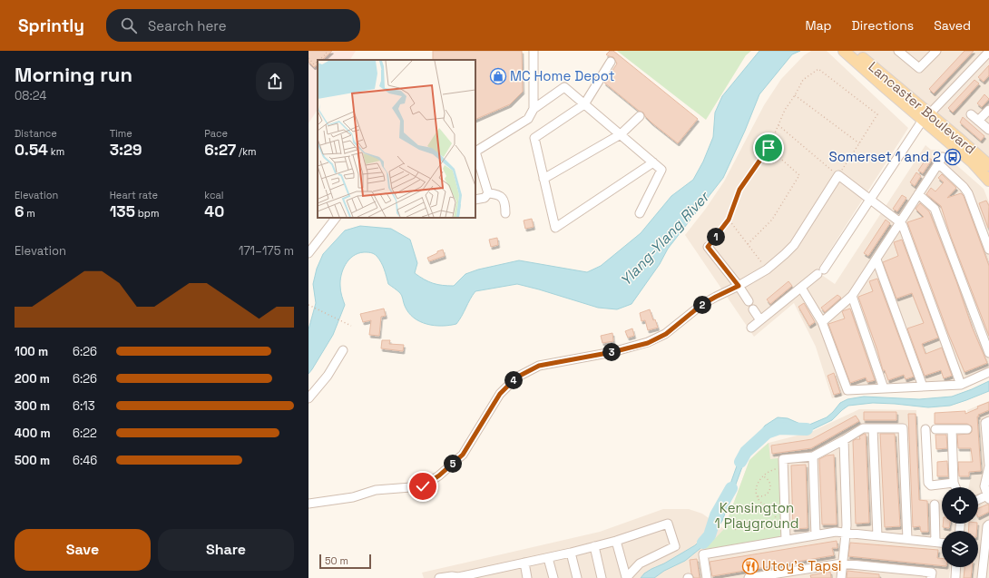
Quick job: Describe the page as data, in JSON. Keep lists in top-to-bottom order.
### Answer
{
  "streets": {
    "main road": ["Lancaster Boulevard"]
  },
  "water": ["Ylang-Ylang River"],
  "parks": ["Kensington 1 Playground"],
  "places": {
    "shop": ["MC Home Depot"],
    "bus stop": ["Somerset 1 and 2"],
    "restaurant": ["Utoy's Tapsi"]
  },
  "scale_bar": "50 m",
  "page": {
    "header": "Sprintly",
    "search": "Search here",
    "nav": ["Map", "Directions", "Saved"],
    "heading": ["Morning run", "08:24"],
    "stats": [
      ["Distance", "0.54 km"],
      ["Time", "3:29"],
      ["Pace", "6:27 /km"],
      ["Elevation", "6 m"],
      ["Heart rate", "135 bpm"],
      ["kcal", "40"]
    ],
    "pins": [
      "1",
      "2",
      "3",
      "4",
      "5"
    ],
    "chart": ["Elevation", "171–175 m"],
    "list": [
      {
        "name": "100 m",
        "note": "6:26"
      },
      {
        "name": "200 m",
        "note": "6:26"
      },
      {
        "name": "300 m",
        "note": "6:13"
      },
      {
        "name": "400 m",
        "note": "6:22"
      },
      {
        "name": "500 m",
        "note": "6:46"
      }
    ],
    "buttons": ["Save", "Share"],
    "scale": "50 m"
  }
}
